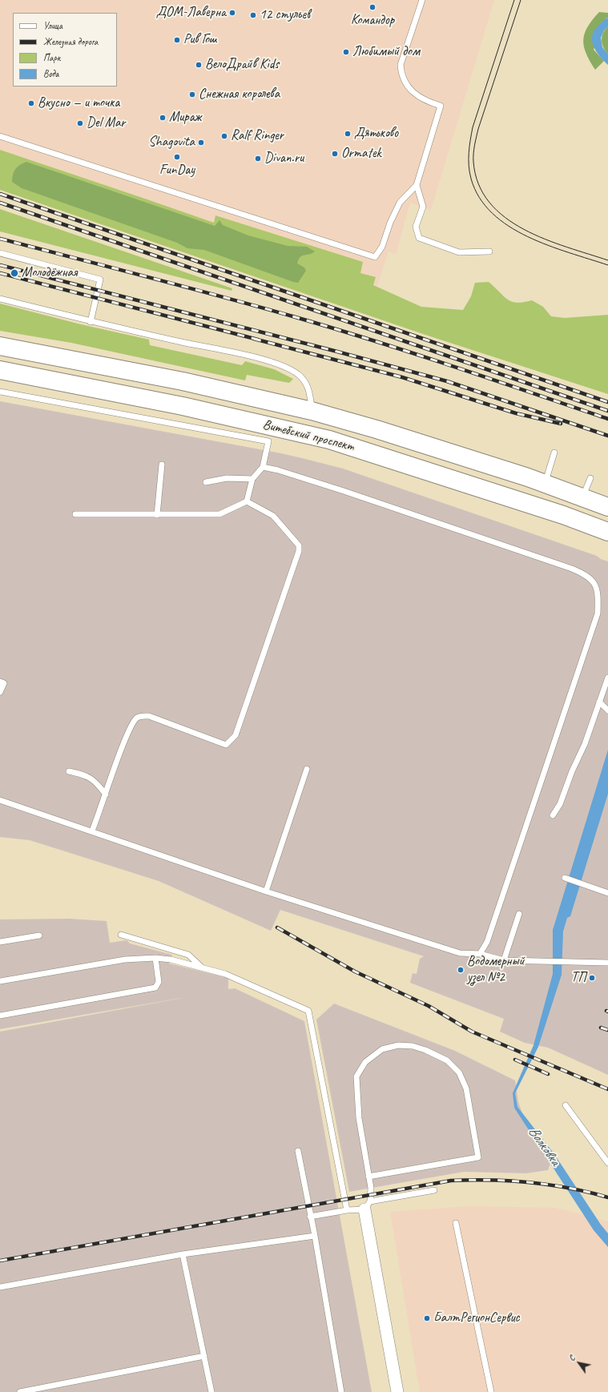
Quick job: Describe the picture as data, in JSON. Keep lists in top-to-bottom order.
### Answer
{
  "streets": {
    "main road": ["Витебский проспект"]
  },
  "water": ["Волковка"],
  "places": [
    "Командор",
    "ДОМ-Лаверна",
    "12 стульев",
    "Рив Гош",
    "Любимый дом",
    "ВелоДрайв Kids",
    "Снежная королева",
    "Вкусно — и точка",
    "Мираж",
    "Del Mar",
    "Дятьково",
    "Ralf Ringer",
    "Shagovita",
    "Ormatek",
    "FunDay",
    "Divan.ru",
    "Молодёжная",
    "Водомерный узел №2",
    "ТП",
    "БалтРегионСервис"
  ],
  "legend": [
    "Улица",
    "Железная дорога",
    "Парк",
    "Вода"
  ],
  "north": "top left"
}
